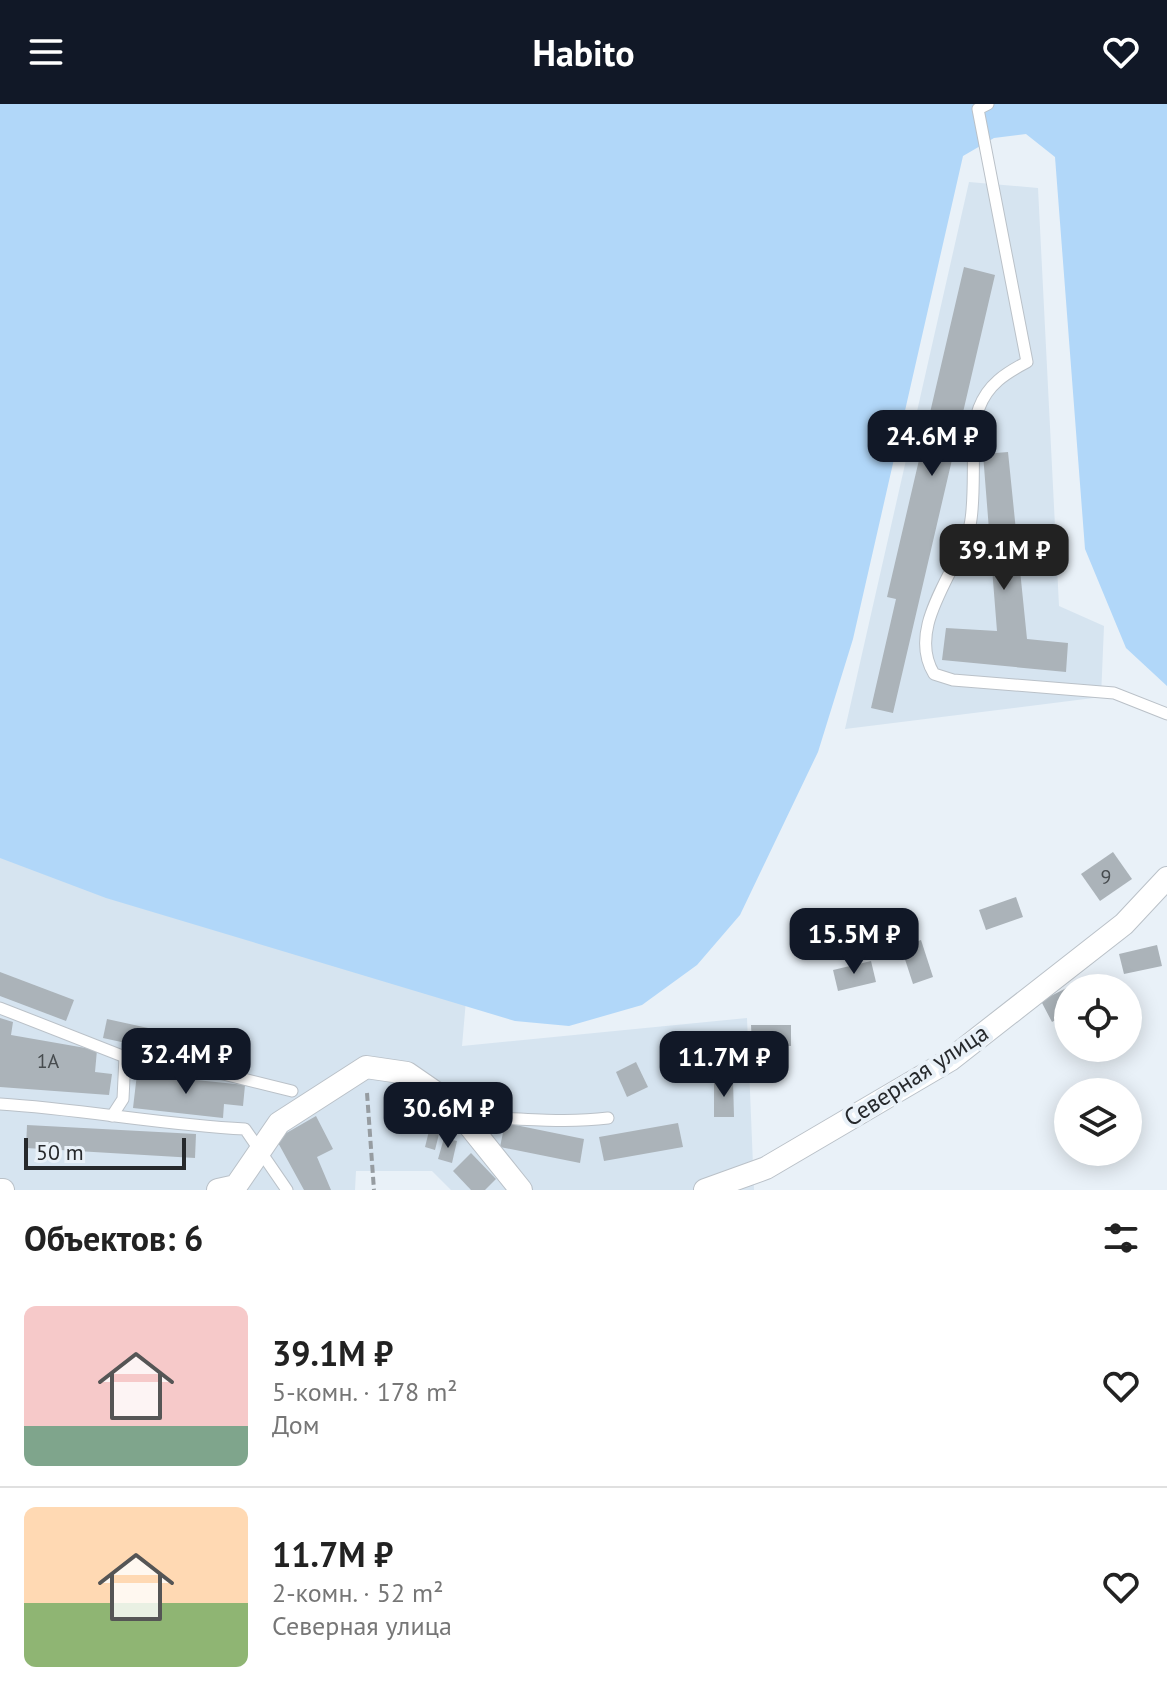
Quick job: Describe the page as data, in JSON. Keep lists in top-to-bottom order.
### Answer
{
  "streets": {
    "street": ["Северная улица"]
  },
  "house_numbers": ["9", "1А"],
  "scale_bar": "50 m",
  "page": {
    "header": "Habito",
    "price": [
      "24.6M ₽",
      "39.1M ₽",
      "15.5M ₽",
      "32.4M ₽",
      "11.7M ₽",
      "30.6M ₽"
    ],
    "scale": "50 m",
    "heading": "Объектов: 6",
    "list": [
      {
        "name": "39.1M ₽",
        "note": "5-комн. · 178 m² · Дом"
      },
      {
        "name": "11.7M ₽",
        "note": "2-комн. · 52 m² · Северная улица"
      }
    ]
  }
}
